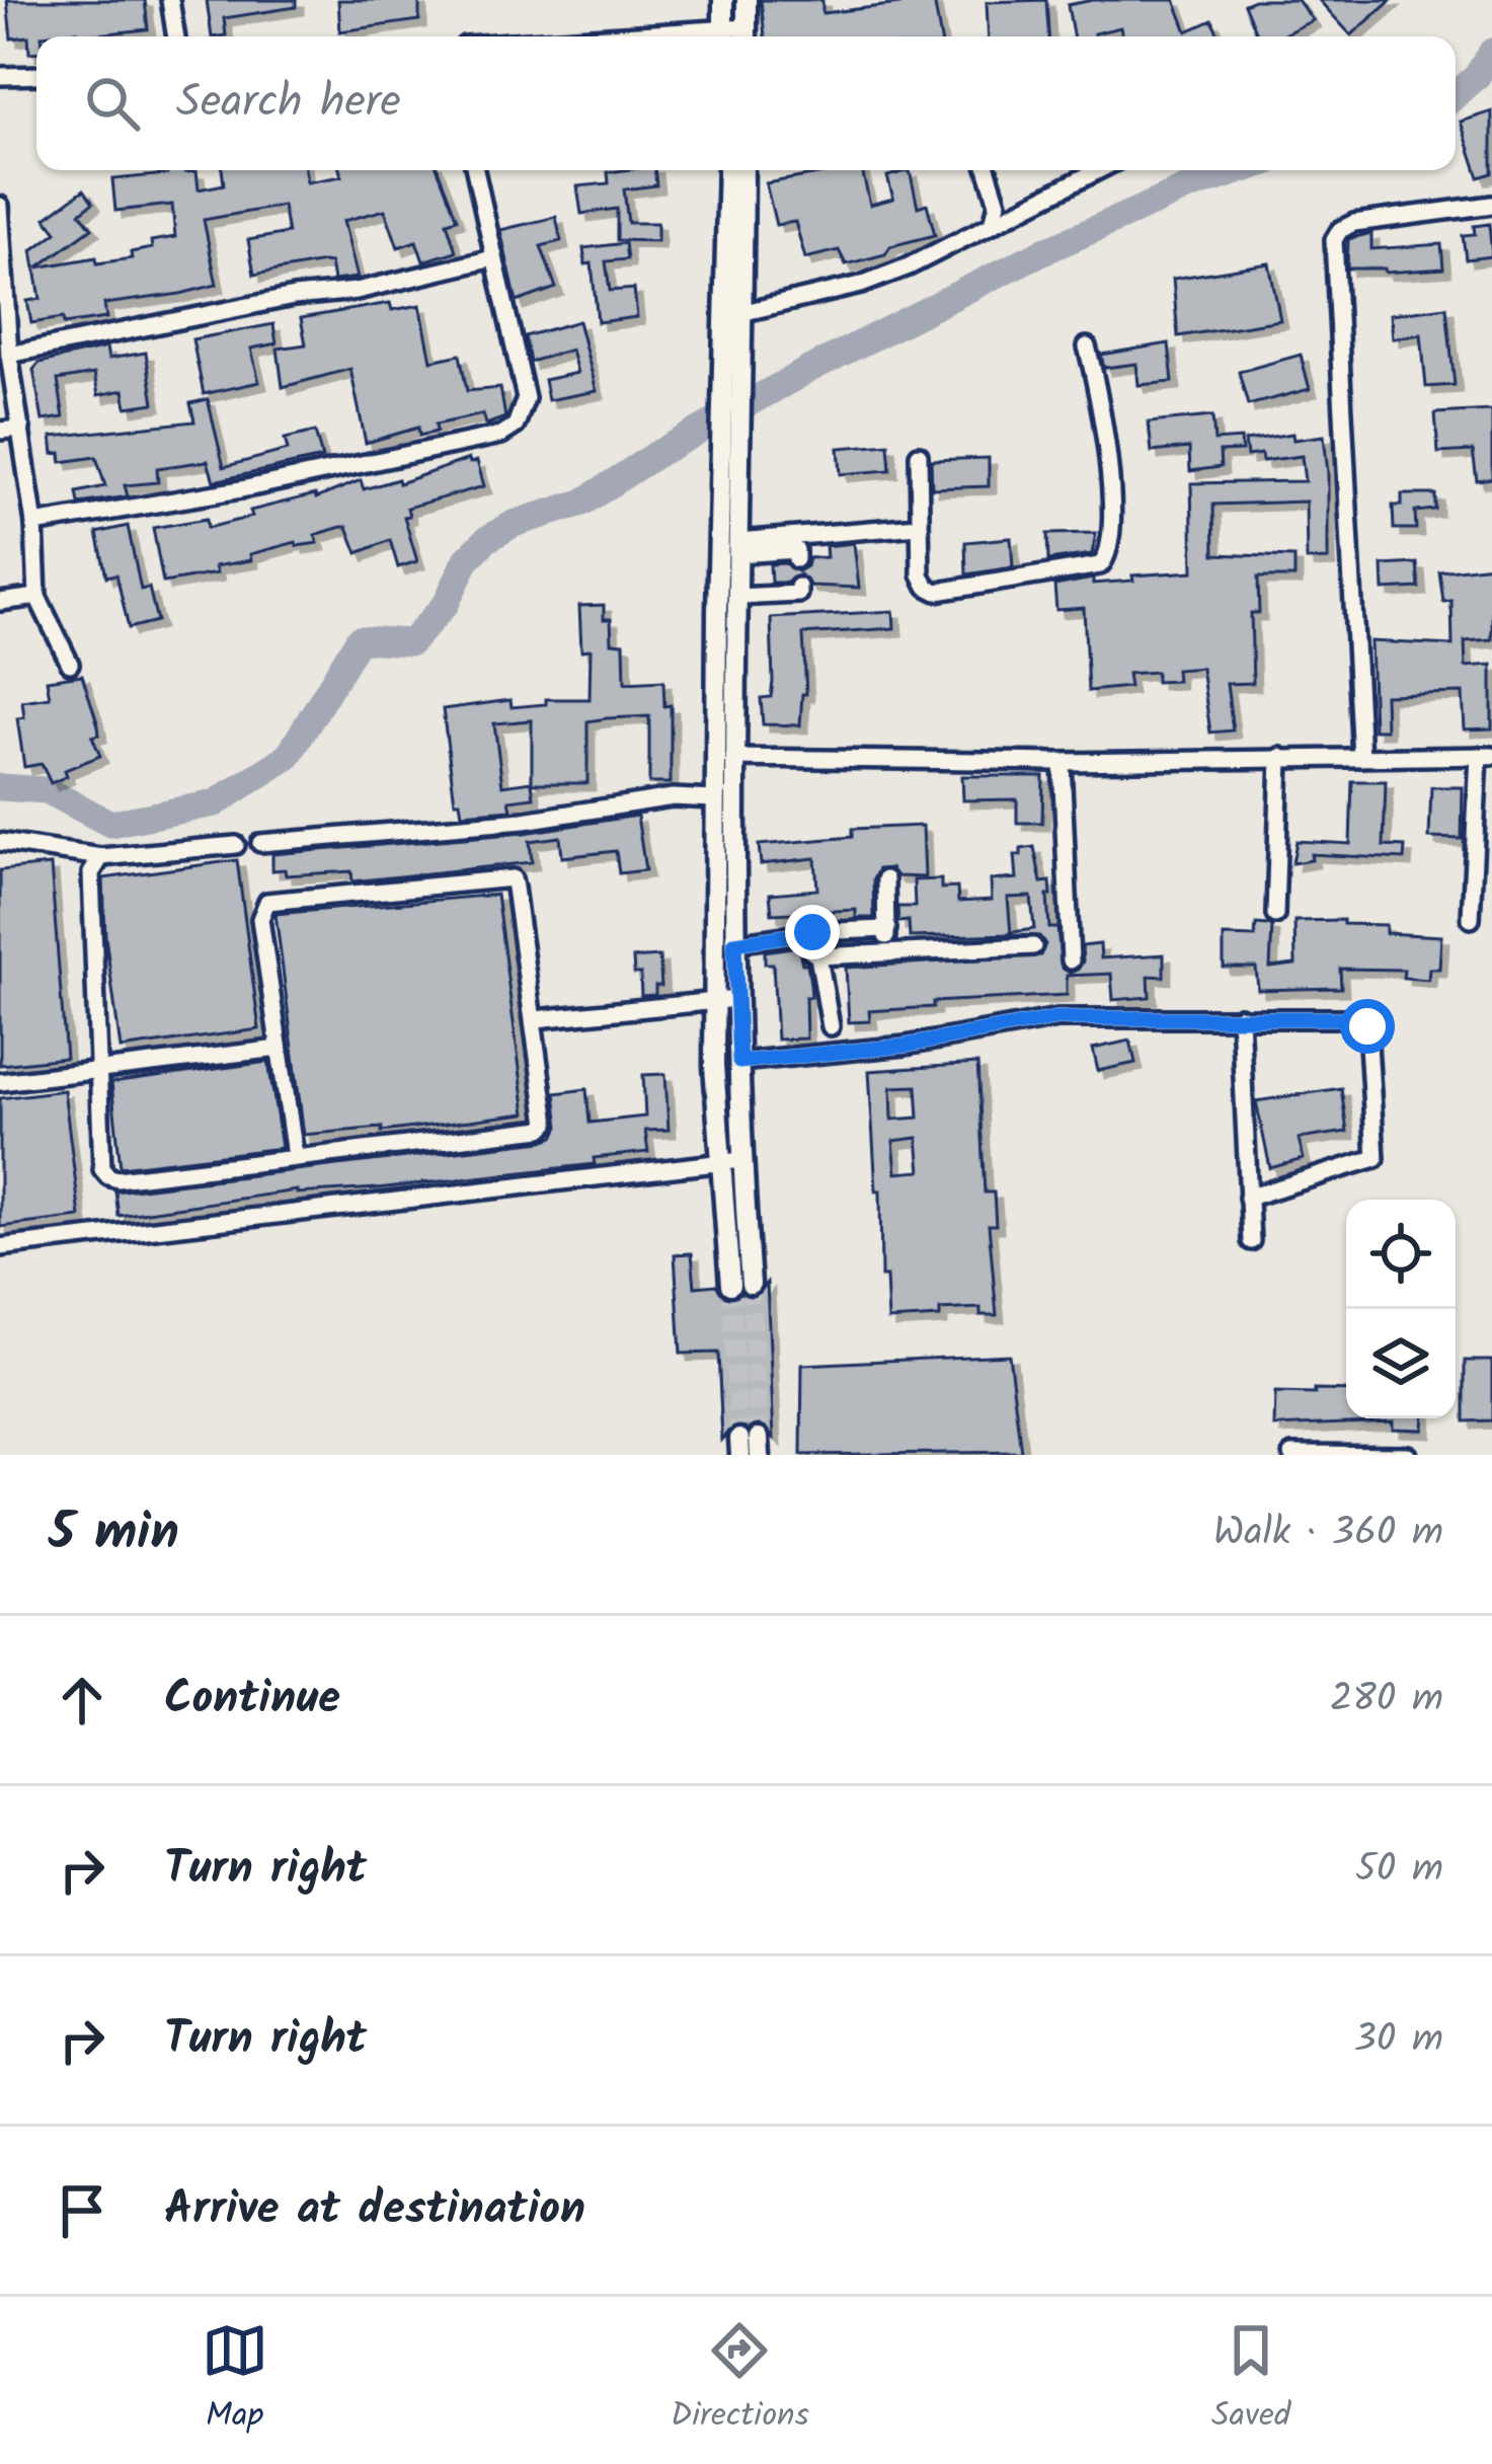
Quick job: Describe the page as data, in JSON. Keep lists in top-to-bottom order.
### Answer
{
  "page": {
    "search": "Search here",
    "heading": ["5 min", "Walk · 360 m"],
    "list": [
      ["Continue", "280 m"],
      ["Turn right", "50 m"],
      ["Turn right", "30 m"],
      "Arrive at destination"
    ],
    "nav": ["Map", "Directions", "Saved"]
  }
}
